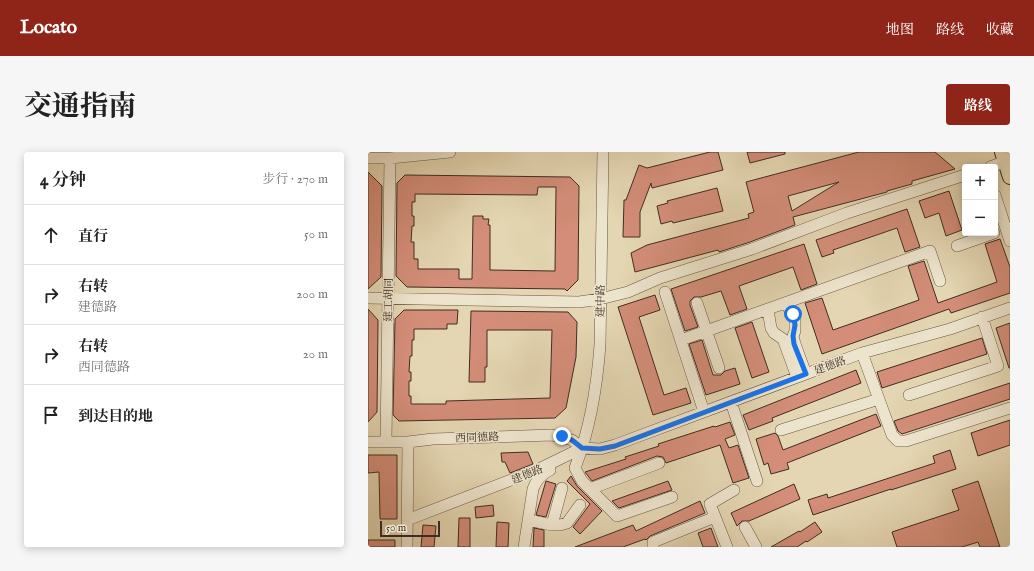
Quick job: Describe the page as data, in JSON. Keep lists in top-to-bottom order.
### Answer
{
  "streets": {
    "street": [
      "建工胡同",
      "建中路",
      "建德路",
      "西同德路"
    ]
  },
  "crossings": [
    ["建工胡同", "西同德路"],
    ["建中路", "建德路"],
    ["建中路", "西同德路"],
    ["建德路", "西同德路"]
  ],
  "scale_bar": "50 m",
  "page": {
    "header": "Locato",
    "nav": ["地图", "路线", "收藏"],
    "title": "交通指南",
    "buttons": "路线",
    "heading": ["4 分钟", "步行 · 270 m"],
    "map_buttons": ["+", "−"],
    "list": [
      ["直行", "50 m"],
      ["右转", "建德路", "200 m"],
      ["右转", "西同德路", "20 m"],
      "到达目的地"
    ],
    "scale": "50 m"
  }
}
